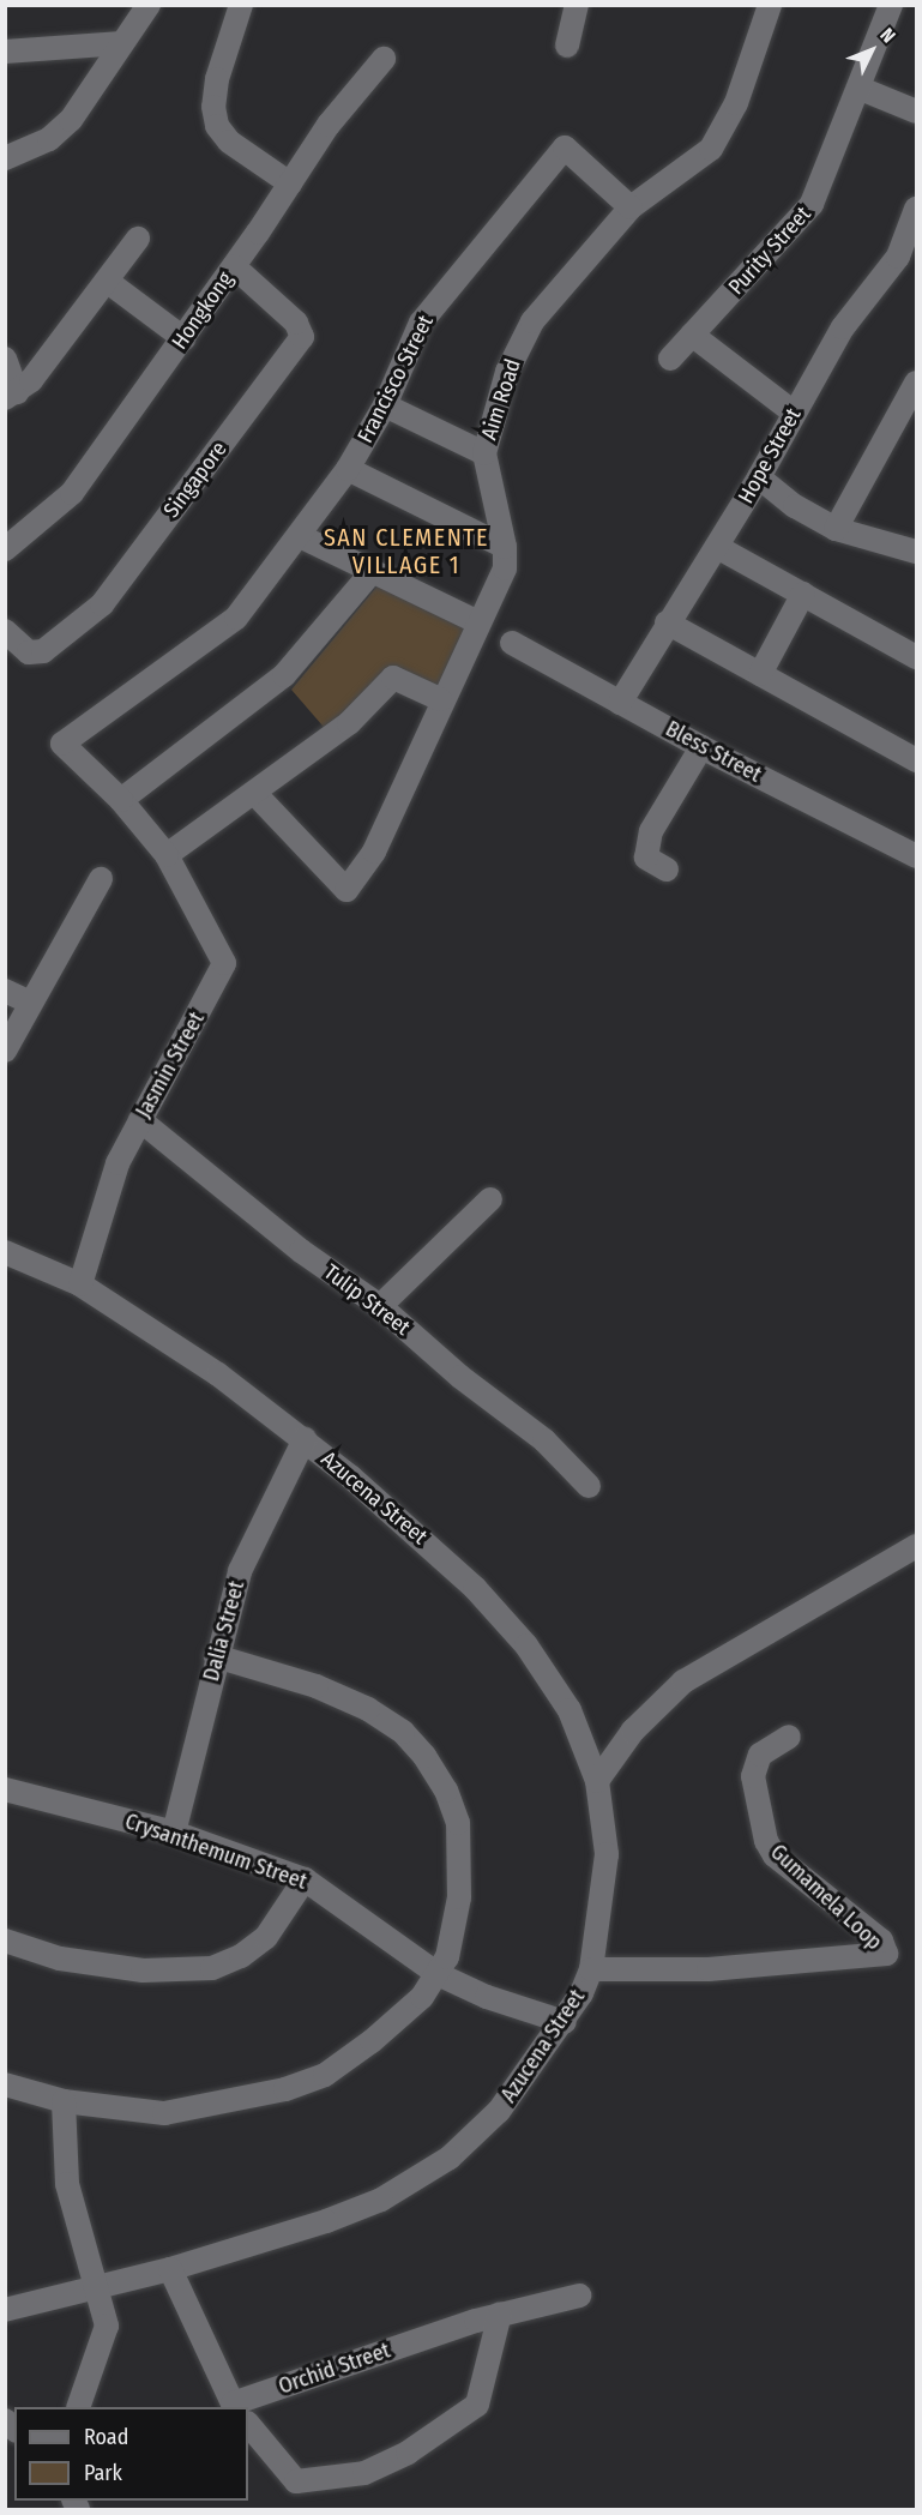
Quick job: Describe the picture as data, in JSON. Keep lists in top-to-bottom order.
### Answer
{
  "streets": {
    "street": [
      "Purity Street",
      "Hongkong",
      "Francisco Street",
      "Aim Road",
      "Hope Street",
      "Singapore",
      "Bless Street",
      "Jasmin Street",
      "Tulip Street",
      "Azucena Street",
      "Dalia Street",
      "Crysanthemum Street",
      "Gumamela Loop",
      "Orchid Street"
    ]
  },
  "crossings": [
    ["Hongkong", "Singapore"],
    ["Francisco Street", "Aim Road"],
    ["Hope Street", "Bless Street"],
    ["Jasmin Street", "Tulip Street"],
    ["Jasmin Street", "Azucena Street"],
    ["Azucena Street", "Dalia Street"],
    ["Azucena Street", "Crysanthemum Street"],
    ["Azucena Street", "Gumamela Loop"],
    ["Dalia Street", "Crysanthemum Street"]
  ],
  "districts": ["SAN CLEMENTE VILLAGE 1"],
  "legend": ["Road", "Park"],
  "north": "top right"
}
